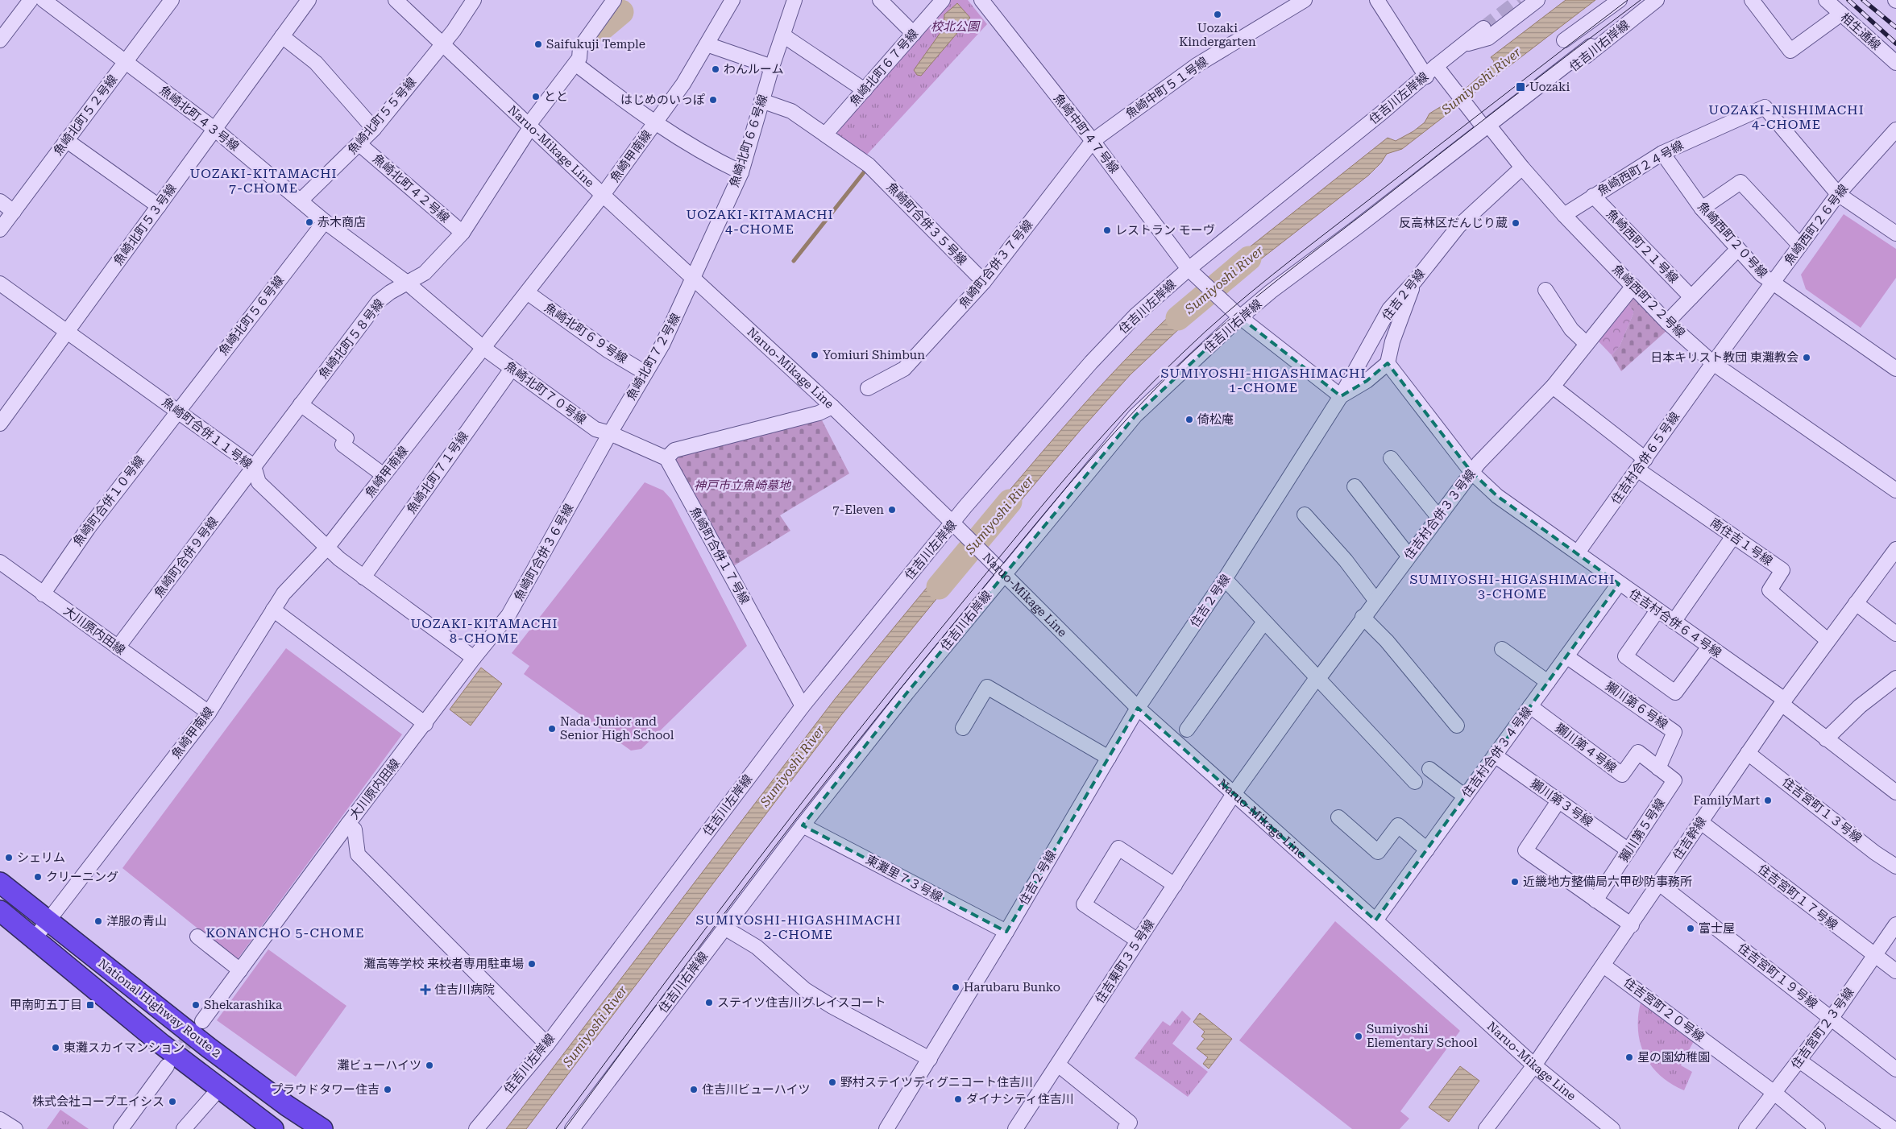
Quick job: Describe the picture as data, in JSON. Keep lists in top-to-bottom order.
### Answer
{
  "streets": {
    "highway": ["National Highway Route 2"],
    "street": [
      "相生通線",
      "住吉川右岸線",
      "魚崎北町６７号線",
      "魚崎中町５１号線",
      "住吉川左岸線",
      "魚崎北町５２号線",
      "魚崎北町５５号線",
      "魚崎北町４３号線",
      "魚崎中町４７号線",
      "魚崎北町６６号線",
      "Naruo-Mikage Line",
      "魚崎甲南線",
      "魚崎西町２４号線",
      "魚崎北町４２号線",
      "魚崎町合併３５号線",
      "魚崎北町５３号線",
      "魚崎西町２６号線",
      "魚崎西町２０号線",
      "魚崎西町２１号線",
      "魚崎町合併３７号線",
      "住吉２号線",
      "魚崎西町２２号線",
      "魚崎北町５６号線",
      "魚崎北町６９号線",
      "魚崎北町５８号線",
      "魚崎北町７２号線",
      "魚崎北町７０号線",
      "魚崎町合併１１号線",
      "住吉村合併６５号線",
      "魚崎北町７１号線",
      "魚崎町合併１０号線",
      "住吉村合併３３号線",
      "南住吉１号線",
      "魚崎町合併３６号線",
      "魚崎町合併１７号線",
      "魚崎町合併９号線",
      "住吉村合併６４号線",
      "大川原内田線",
      "獺川第６号線",
      "獺川第４号線",
      "住吉村合併３４号線",
      "獺川第３号線",
      "住吉宮町１３号線",
      "獺川第５号線",
      "住吉幹線",
      "東灘里７３号線",
      "住吉宮町１７号線",
      "住吉東町３５号線",
      "住吉宮町１９号線",
      "住吉宮町２０号線",
      "住吉宮町２３号線"
    ]
  },
  "crossings": [
    ["住吉川右岸線", "魚崎中町４７号線"],
    ["住吉川右岸線", "Naruo-Mikage Line"],
    ["住吉川右岸線", "魚崎西町２２号線"],
    ["住吉川右岸線", "東灘里７３号線"],
    ["魚崎北町６７号線", "魚崎町合併３５号線"],
    ["魚崎中町５１号線", "魚崎中町４７号線"],
    ["魚崎中町５１号線", "魚崎町合併３７号線"],
    ["住吉川左岸線", "魚崎中町４７号線"],
    ["住吉川左岸線", "Naruo-Mikage Line"],
    ["住吉川左岸線", "魚崎西町２２号線"],
    ["住吉川左岸線", "魚崎町合併１７号線"],
    ["住吉川左岸線", "大川原内田線"],
    ["魚崎北町５２号線", "魚崎北町４３号線"],
    ["魚崎北町５５号線", "魚崎北町４３号線"],
    ["魚崎北町５５号線", "Naruo-Mikage Line"],
    ["魚崎北町５５号線", "魚崎北町４２号線"],
    ["魚崎北町４３号線", "魚崎甲南線"],
    ["魚崎北町４３号線", "魚崎北町５３号線"],
    ["魚崎北町４３号線", "魚崎北町５６号線"],
    ["魚崎北町４３号線", "魚崎北町５８号線"],
    ["魚崎北町４３号線", "魚崎北町７０号線"],
    ["魚崎中町４７号線", "魚崎町合併３７号線"],
    ["魚崎中町４７号線", "住吉２号線"],
    ["魚崎北町６６号線", "Naruo-Mikage Line"],
    ["魚崎北町６６号線", "魚崎町合併３５号線"],
    ["魚崎北町６６号線", "魚崎北町７２号線"],
    ["Naruo-Mikage Line", "魚崎甲南線"],
    ["Naruo-Mikage Line", "住吉２号線"],
    ["Naruo-Mikage Line", "魚崎北町５８号線"],
    ["Naruo-Mikage Line", "魚崎北町７２号線"],
    ["Naruo-Mikage Line", "住吉村合併３３号線"],
    ["Naruo-Mikage Line", "住吉村合併３４号線"],
    ["Naruo-Mikage Line", "住吉幹線"],
    ["Naruo-Mikage Line", "住吉東町３５号線"],
    ["魚崎甲南線", "魚崎北町６９号線"],
    ["魚崎甲南線", "魚崎北町７０号線"],
    ["魚崎甲南線", "魚崎町合併１１号線"],
    ["魚崎甲南線", "大川原内田線"],
    ["魚崎甲南線", "National Highway Route 2"],
    ["魚崎西町２４号線", "魚崎西町２６号線"],
    ["魚崎西町２４号線", "魚崎西町２０号線"],
    ["魚崎西町２４号線", "魚崎西町２１号線"],
    ["魚崎西町２４号線", "魚崎西町２２号線"],
    ["魚崎北町４２号線", "魚崎北町５８号線"],
    ["魚崎町合併３５号線", "魚崎町合併３７号線"],
    ["魚崎北町５３号線", "魚崎町合併１１号線"],
    ["魚崎西町２６号線", "魚崎西町２０号線"],
    ["魚崎西町２６号線", "魚崎西町２２号線"],
    ["魚崎西町２６号線", "住吉村合併６５号線"],
    ["住吉２号線", "魚崎西町２２号線"],
    ["住吉２号線", "東灘里７３号線"],
    ["魚崎西町２２号線", "住吉村合併６５号線"],
    ["魚崎西町２２号線", "住吉村合併３３号線"],
    ["魚崎北町５６号線", "魚崎町合併１１号線"],
    ["魚崎北町５６号線", "魚崎町合併１０号線"],
    ["魚崎北町６９号線", "魚崎北町７２号線"],
    ["魚崎北町５８号線", "魚崎町合併１１号線"],
    ["魚崎北町５８号線", "魚崎町合併９号線"],
    ["魚崎北町７２号線", "魚崎北町７０号線"],
    ["魚崎北町７２号線", "魚崎町合併３６号線"],
    ["魚崎北町７０号線", "魚崎北町７１号線"],
    ["魚崎北町７０号線", "魚崎町合併３６号線"],
    ["魚崎町合併１１号線", "魚崎北町７１号線"],
    ["魚崎町合併１１号線", "魚崎町合併１０号線"],
    ["魚崎町合併１１号線", "魚崎町合併３６号線"],
    ["魚崎町合併１１号線", "魚崎町合併９号線"],
    ["住吉村合併６５号線", "南住吉１号線"],
    ["住吉村合併６５号線", "住吉村合併６４号線"],
    ["魚崎町合併１０号線", "大川原内田線"],
    ["住吉村合併３３号線", "南住吉１号線"],
    ["住吉村合併３３号線", "住吉村合併６４号線"],
    ["住吉村合併３３号線", "住吉東町３５号線"],
    ["南住吉１号線", "住吉幹線"],
    ["魚崎町合併３６号線", "大川原内田線"],
    ["魚崎町合併９号線", "大川原内田線"],
    ["住吉村合併６４号線", "住吉村合併３４号線"],
    ["住吉村合併６４号線", "住吉幹線"],
    ["獺川第６号線", "獺川第４号線"],
    ["獺川第６号線", "住吉村合併３４号線"],
    ["獺川第４号線", "住吉村合併３４号線"],
    ["獺川第４号線", "獺川第５号線"],
    ["住吉村合併３４号線", "獺川第３号線"],
    ["獺川第３号線", "獺川第５号線"],
    ["住吉宮町１３号線", "住吉幹線"],
    ["住吉幹線", "住吉宮町１７号線"],
    ["住吉幹線", "住吉宮町１９号線"],
    ["住吉幹線", "住吉宮町２０号線"],
    ["住吉宮町１７号線", "住吉宮町２３号線"],
    ["住吉宮町１９号線", "住吉宮町２３号線"],
    ["住吉宮町２０号線", "住吉宮町２３号線"]
  ],
  "districts": [
    "UOZAKI-NISHIMACHI 4-CHOME",
    "UOZAKI-KITAMACHI 7-CHOME",
    "UOZAKI-KITAMACHI 4-CHOME",
    "SUMIYOSHI-HIGASHIMACHI 1-CHOME",
    "SUMIYOSHI-HIGASHIMACHI 3-CHOME",
    "UOZAKI-KITAMACHI 8-CHOME",
    "SUMIYOSHI-HIGASHIMACHI 2-CHOME",
    "KONANCHO 5-CHOME"
  ],
  "water": ["Sumiyoshi River"],
  "parks": ["校北公園", "神戸市立魚崎墓地"],
  "places": {
    "other": [
      "Uozaki Kindergarten",
      "Saifukuji Temple",
      "わんルーム",
      "とと",
      "はじめのいっぽ",
      "赤木商店",
      "反高林区だんじり蔵",
      "レストラン モーヴ",
      "Yomiuri Shimbun",
      "日本キリスト教団 東灘教会",
      "倚松庵",
      "7-Eleven",
      "Nada Junior and Senior High School",
      "FamilyMart",
      "シェリム",
      "クリーニング",
      "近畿地方整備局六甲砂防事務所",
      "洋服の青山",
      "富士屋",
      "灘高等学校 来校者専用駐車場",
      "Harubaru Bunko",
      "ステイツ住吉川グレイスコート",
      "Shekarashika",
      "Sumiyoshi Elementary School",
      "東灘スカイマンション",
      "星の園幼稚園",
      "灘ビューハイツ",
      "野村ステイツディグニコート住吉川",
      "プラウドタワー住吉",
      "住吉川ビューハイツ",
      "ダイナシティ住吉川",
      "株式会社コープエイシス"
    ],
    "transit": ["Uozaki", "甲南町五丁目"],
    "health": ["住吉川病院"]
  }
}
